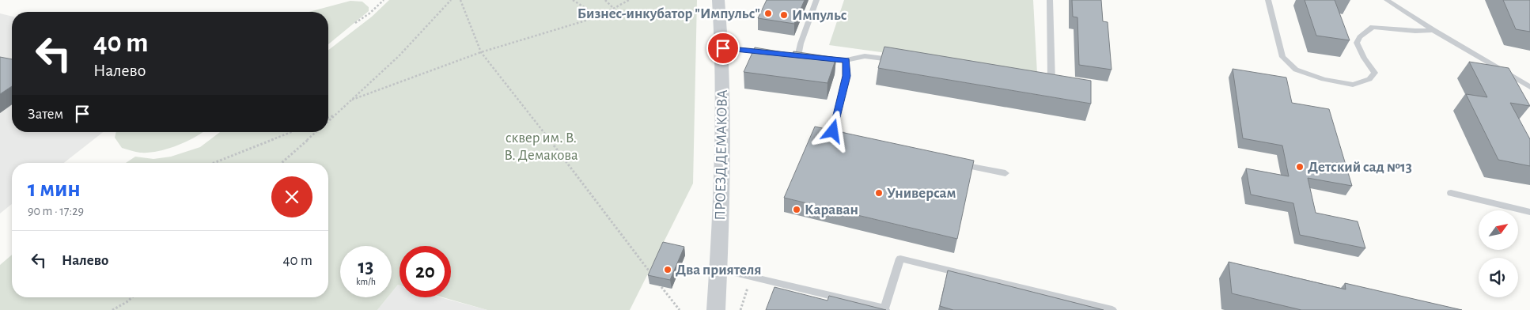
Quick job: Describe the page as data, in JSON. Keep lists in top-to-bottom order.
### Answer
{
  "streets": {
    "street": ["ПРОЕЗД ДЕМАКОВА"]
  },
  "parks": ["сквер им. В. В. Демакова"],
  "places": [
    "Бизнес-инкубатор \"Импульс\"",
    "Импульс",
    "Детский сад №13",
    "Универсам",
    "Караван",
    "Два приятеля"
  ],
  "north": "top right",
  "page": {
    "turn": ["40 m", "Налево"],
    "then": "Затем",
    "heading": ["1 мин", "90 m · 17:29"],
    "list": [
      {
        "name": "Налево",
        "value": "40 m"
      }
    ],
    "speed": "13 km/h",
    "limit": "20"
  }
}
